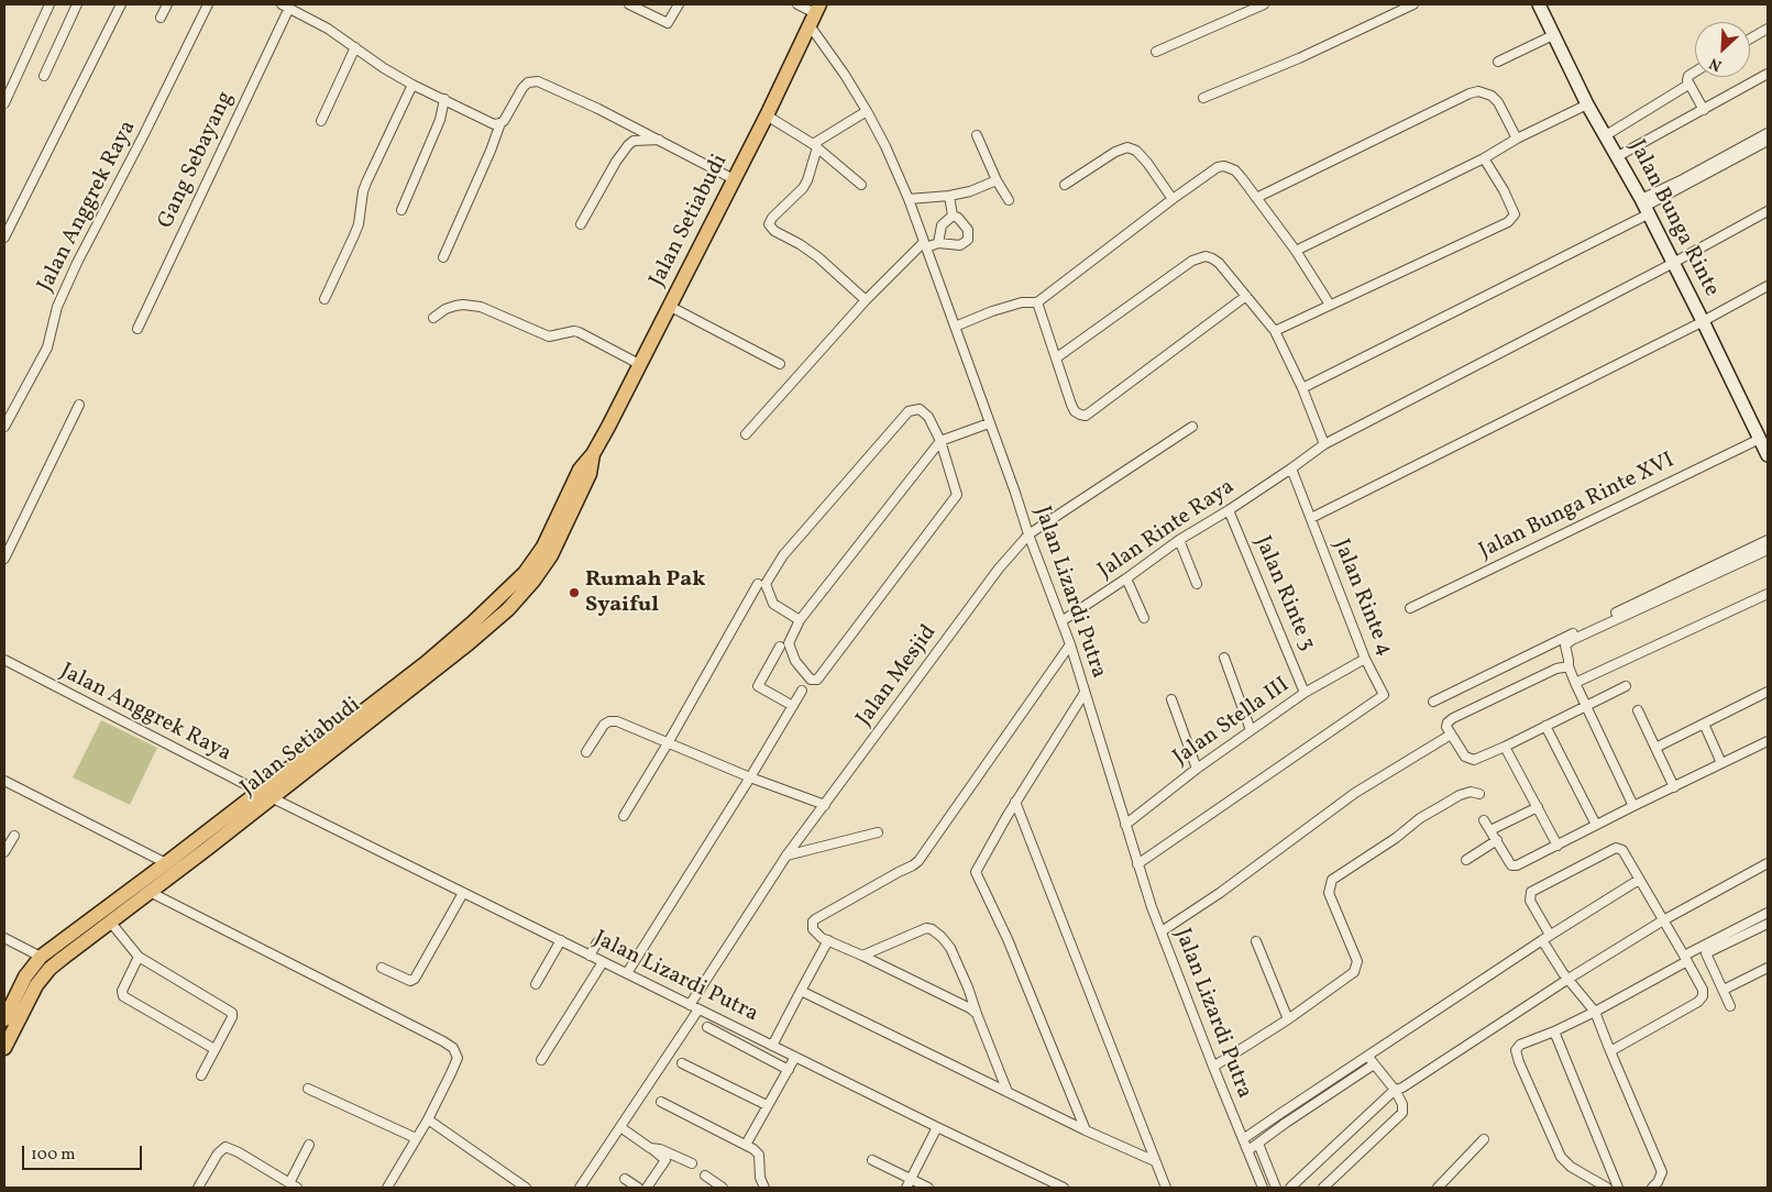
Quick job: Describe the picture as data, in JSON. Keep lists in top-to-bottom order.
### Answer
{
  "streets": {
    "main road": ["Jalan Setiabudi"],
    "street": [
      "Gang Sebayang",
      "Jalan Anggrek Raya",
      "Jalan Bunga Rinte",
      "Jalan Bunga Rinte XVI",
      "Jalan Rinte Raya",
      "Jalan Lizardi Putra",
      "Jalan Rinte 3",
      "Jalan Rinte 4",
      "Jalan Mesjid",
      "Jalan Stella III"
    ]
  },
  "crossings": [
    ["Jalan Anggrek Raya", "Jalan Setiabudi"],
    ["Jalan Anggrek Raya", "Jalan Lizardi Putra"],
    ["Jalan Bunga Rinte", "Jalan Bunga Rinte XVI"],
    ["Jalan Bunga Rinte", "Jalan Rinte Raya"],
    ["Jalan Setiabudi", "Jalan Lizardi Putra"],
    ["Jalan Rinte Raya", "Jalan Lizardi Putra"],
    ["Jalan Rinte Raya", "Jalan Rinte 3"],
    ["Jalan Rinte Raya", "Jalan Rinte 4"],
    ["Jalan Lizardi Putra", "Jalan Rinte 4"],
    ["Jalan Lizardi Putra", "Jalan Mesjid"],
    ["Jalan Lizardi Putra", "Jalan Stella III"],
    ["Jalan Rinte 3", "Jalan Stella III"],
    ["Jalan Rinte 4", "Jalan Stella III"]
  ],
  "places": ["Rumah Pak Syaiful"],
  "scale_bar": "100 m",
  "north": "bottom left"
}
